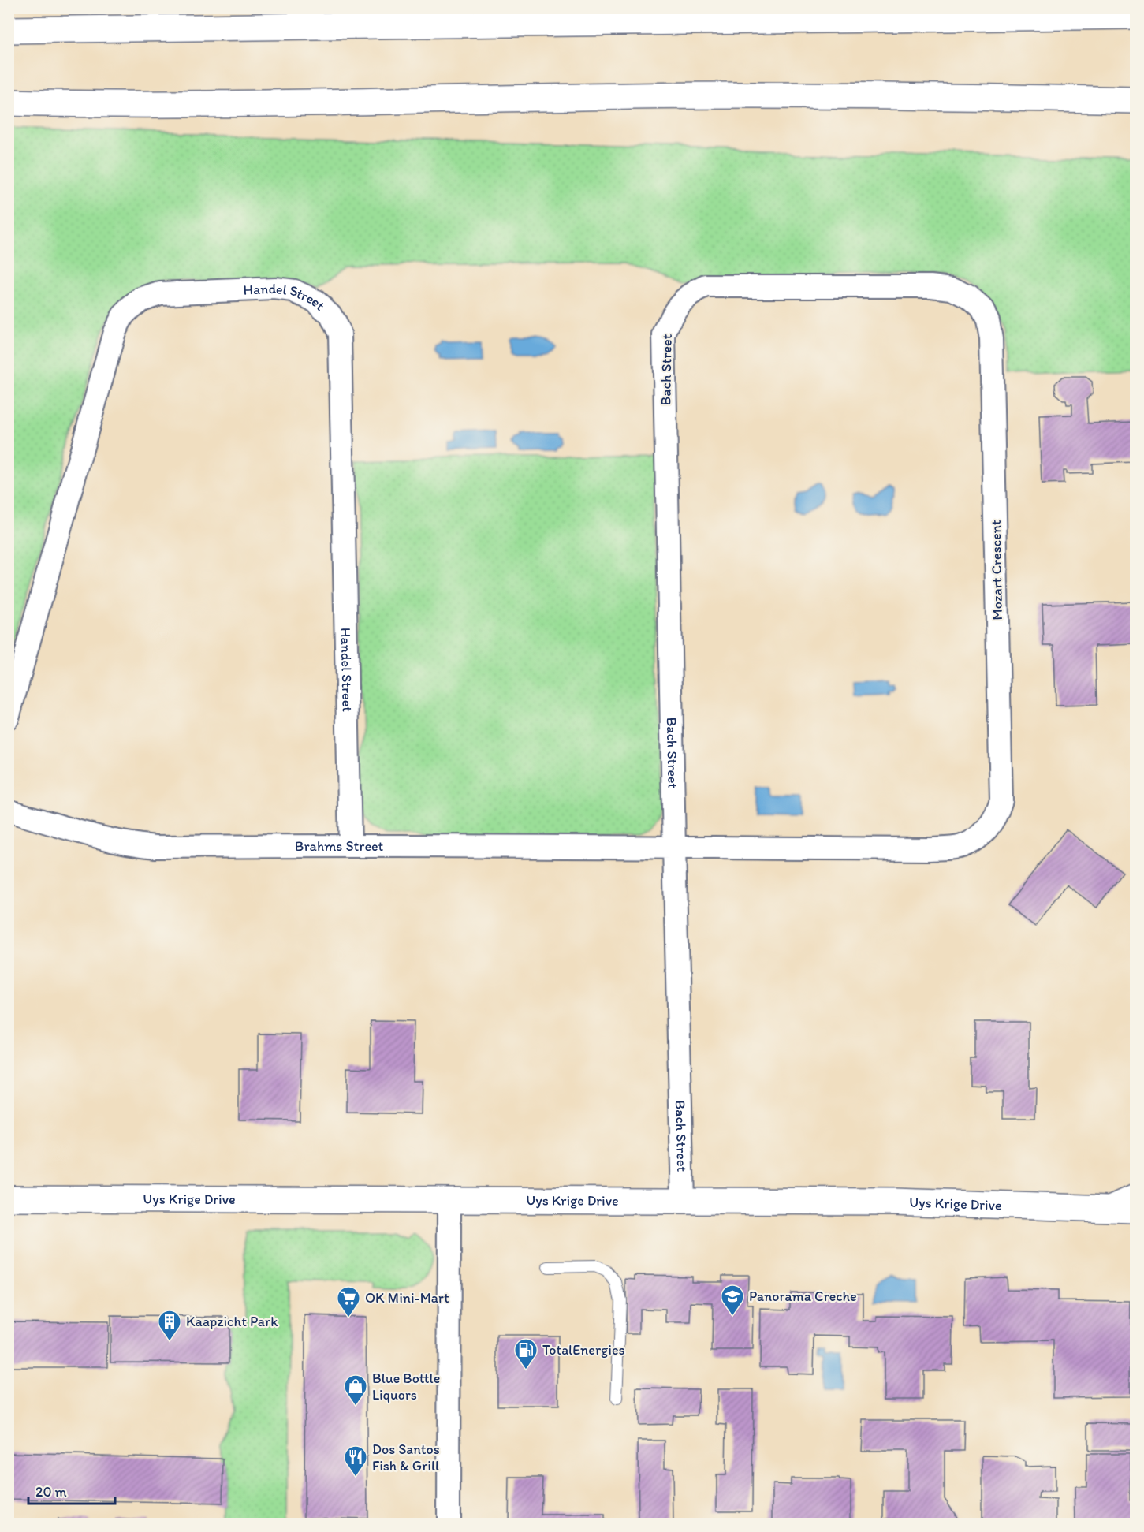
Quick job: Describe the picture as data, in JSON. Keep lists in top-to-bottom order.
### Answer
{
  "streets": {
    "main road": ["Uys Krige Drive"],
    "street": [
      "Handel Street",
      "Bach Street",
      "Mozart Crescent",
      "Brahms Street"
    ]
  },
  "crossings": [
    ["Handel Street", "Brahms Street"],
    ["Bach Street", "Mozart Crescent"],
    ["Bach Street", "Brahms Street"],
    ["Bach Street", "Uys Krige Drive"],
    ["Mozart Crescent", "Brahms Street"]
  ],
  "places": {
    "school or university": ["Panorama Creche"],
    "supermarket": ["OK Mini-Mart"],
    "building": ["Kaapzicht Park"],
    "fuel station": ["TotalEnergies"],
    "shop": ["Blue Bottle Liquors"],
    "restaurant": ["Dos Santos Fish & Grill"]
  },
  "scale_bar": "20 m"
}
